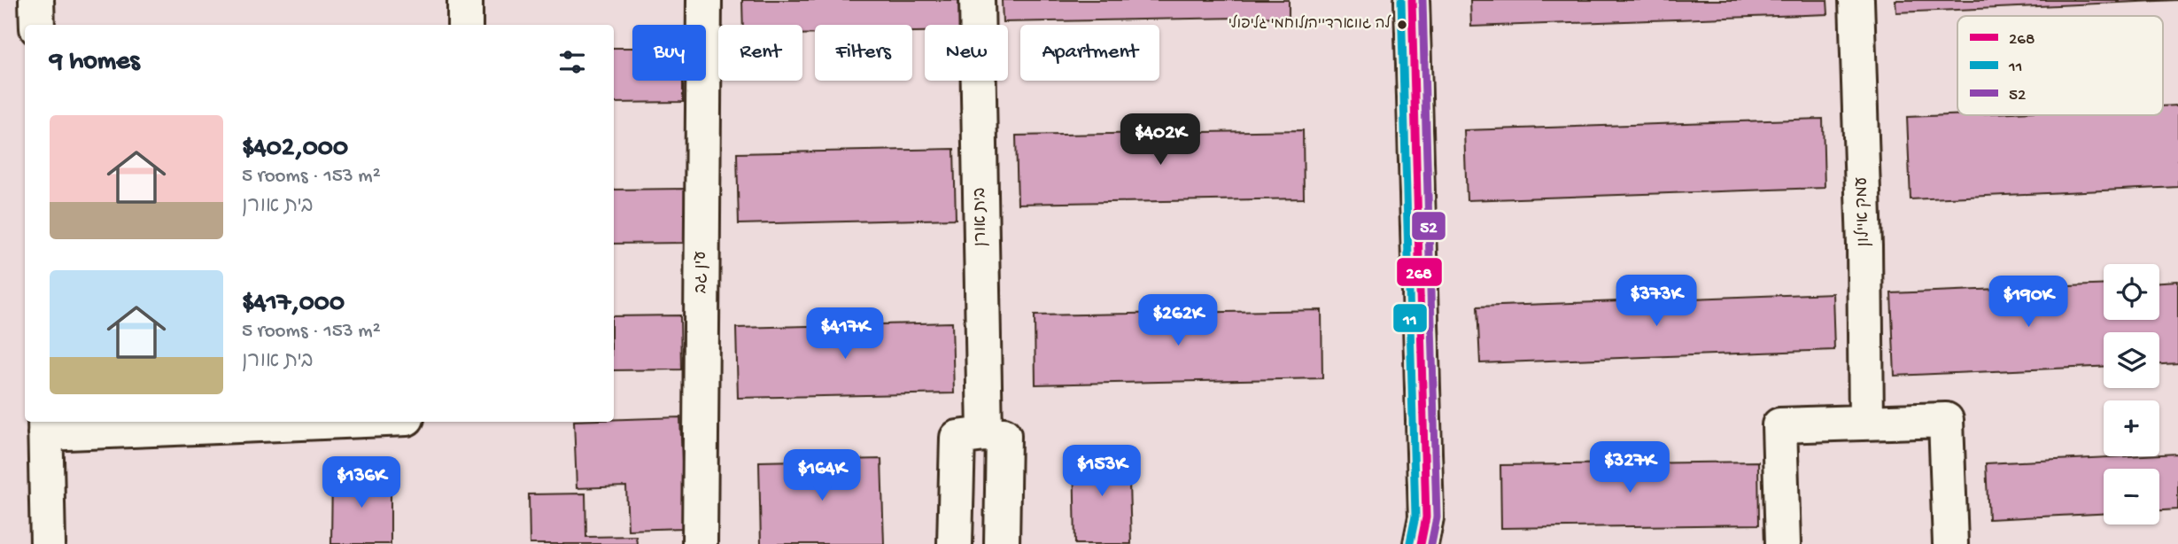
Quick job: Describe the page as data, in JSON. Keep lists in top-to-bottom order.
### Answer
{
  "streets": {
    "street": ["עמק איילון", "בית אורן", "עין גב"]
  },
  "places": ["לה גווארדייה/לוחמי גליפולי"],
  "lines": ["transit line 268", "transit line 11", "transit line 52"],
  "legend": ["268", "11", "52"],
  "page": {
    "chip": [
      "Buy",
      "Rent",
      "Filters",
      "New",
      "Apartment"
    ],
    "heading": "9 homes",
    "list": [
      {
        "name": "$402,000",
        "note": "5 rooms · 153 m² · בית אורן"
      },
      {
        "name": "$417,000",
        "note": "5 rooms · 153 m² · בית אורן"
      }
    ],
    "price": [
      "$402K",
      "$373K",
      "$190K",
      "$262K",
      "$417K",
      "$327K",
      "$153K",
      "$164K",
      "$136K"
    ],
    "map_buttons": ["+", "−"]
  }
}
